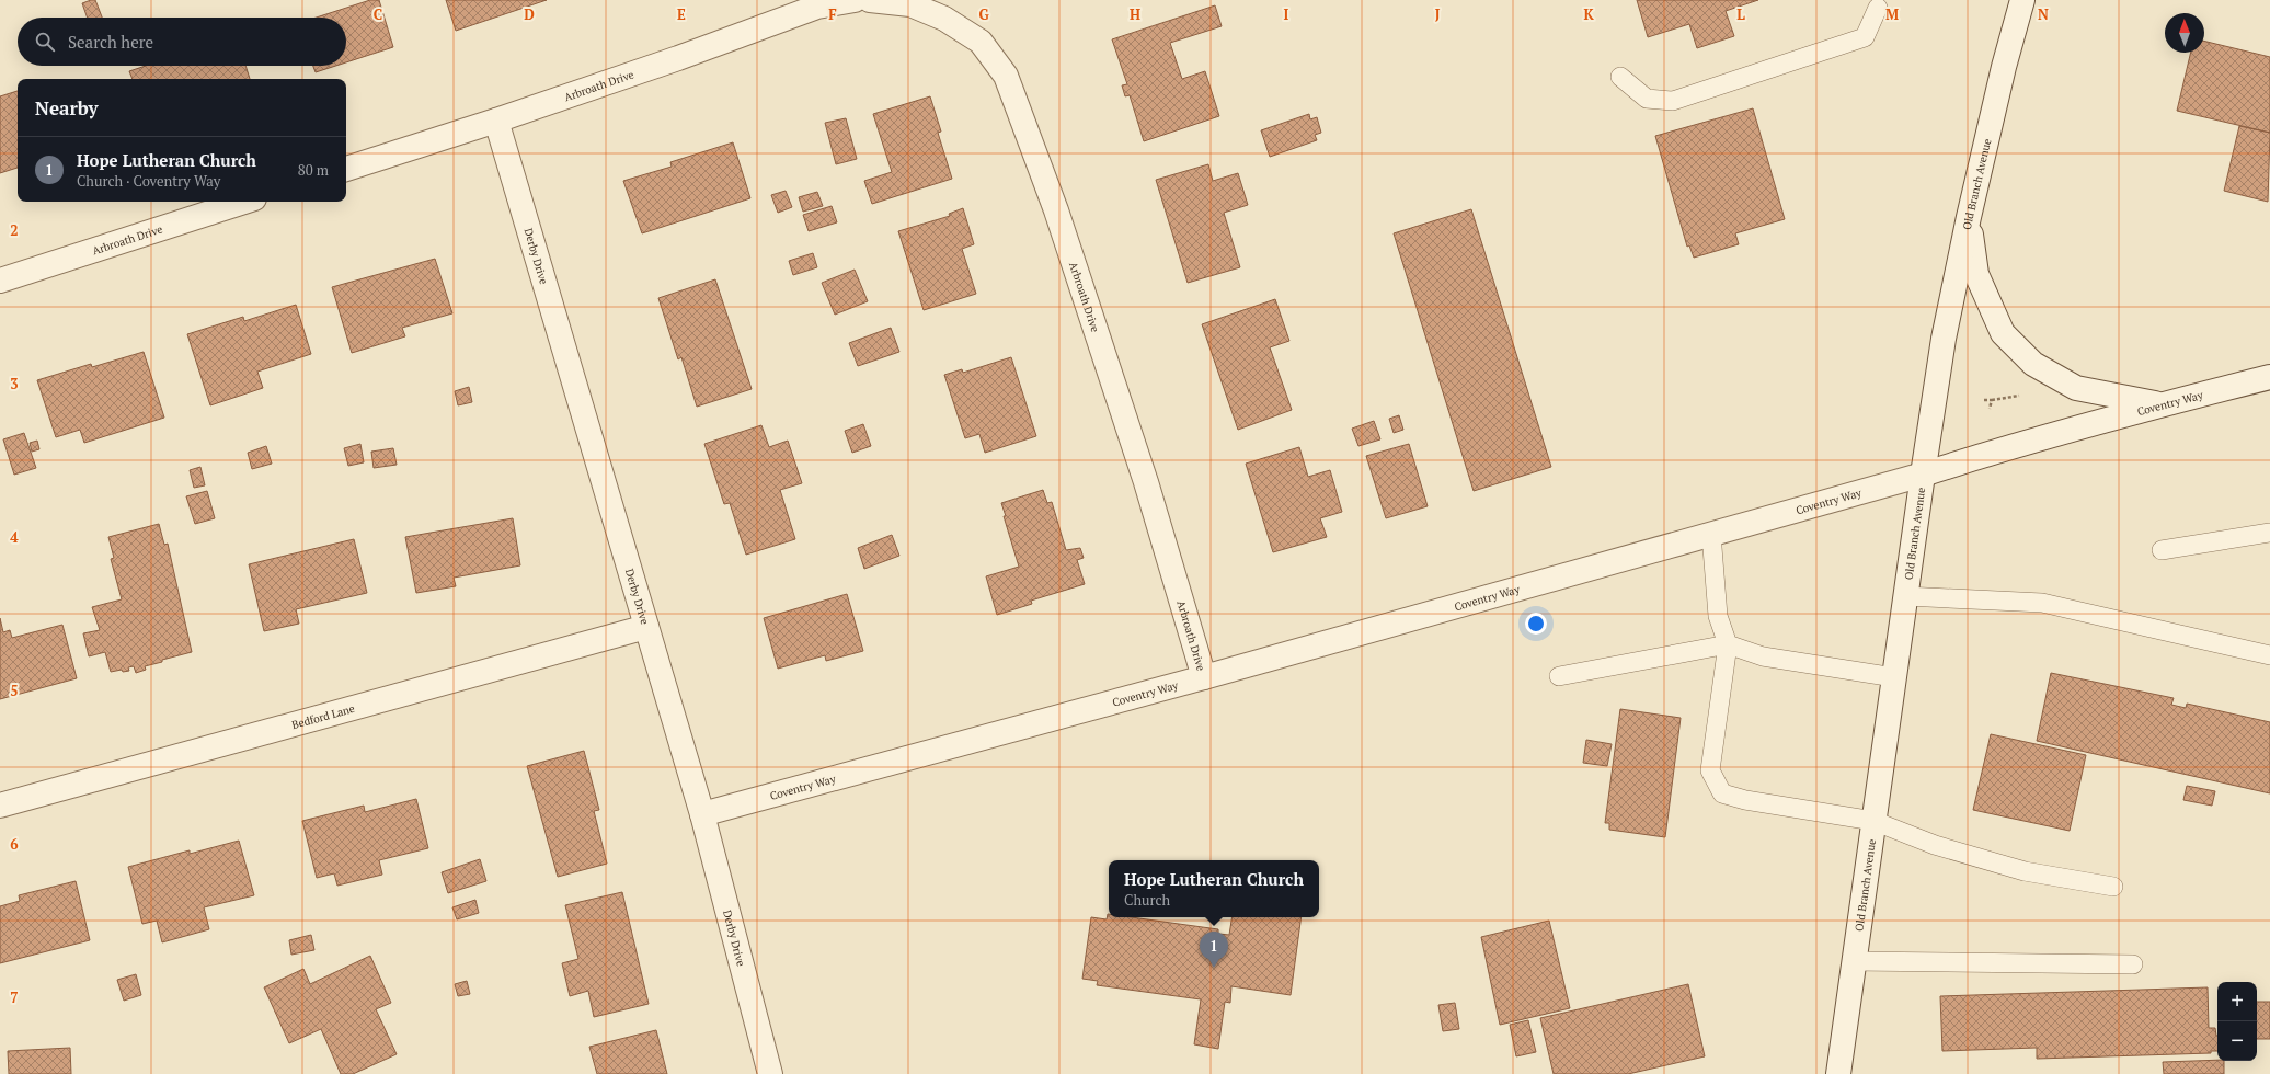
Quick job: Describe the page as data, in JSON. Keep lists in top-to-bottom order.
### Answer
{
  "streets": {
    "street": [
      "Arbroath Drive",
      "Old Branch Avenue",
      "Derby Drive",
      "Coventry Way",
      "Bedford Lane"
    ]
  },
  "crossings": [
    ["Arbroath Drive", "Derby Drive"],
    ["Arbroath Drive", "Coventry Way"],
    ["Old Branch Avenue", "Coventry Way"],
    ["Derby Drive", "Coventry Way"],
    ["Derby Drive", "Bedford Lane"]
  ],
  "north": "top",
  "page": {
    "search": "Search here",
    "heading": "Nearby",
    "list": [
      {
        "mark": "1",
        "name": "Hope Lutheran Church",
        "note": "Church · Coventry Way",
        "value": "80 m"
      }
    ],
    "popup": ["Hope Lutheran Church", "Church"],
    "pins": "1",
    "map_buttons": ["+", "−"]
  },
  "grid": {
    "columns": [
      "C",
      "D",
      "E",
      "F",
      "G",
      "H",
      "I",
      "J",
      "K",
      "L",
      "M",
      "N"
    ],
    "rows": [
      "2",
      "3",
      "4",
      "5",
      "6",
      "7"
    ]
  }
}
